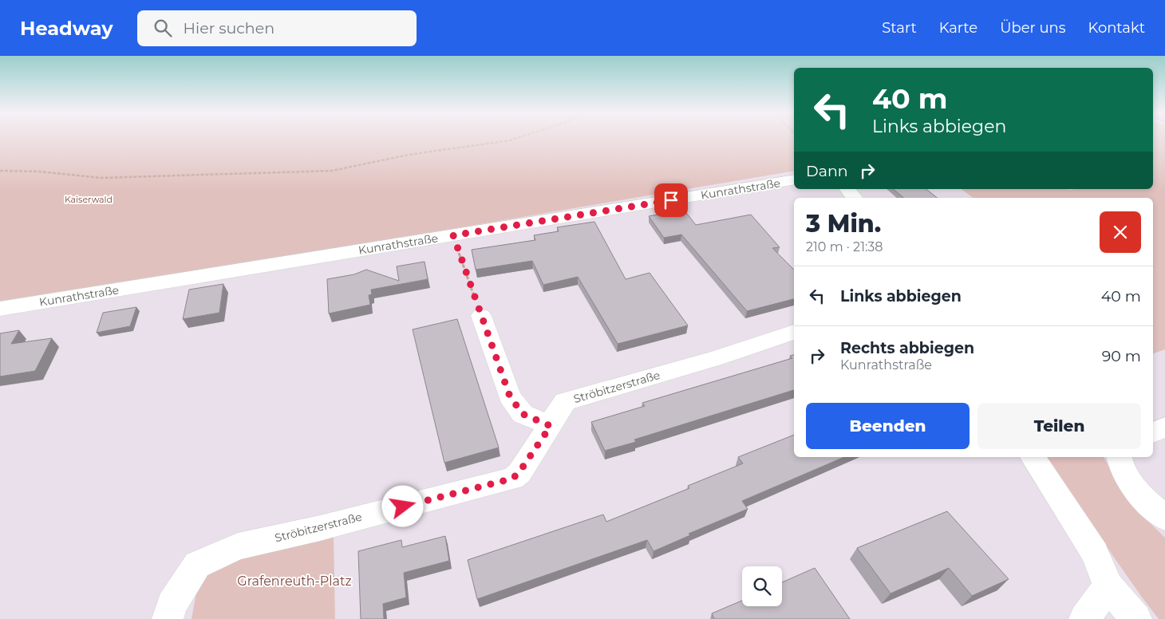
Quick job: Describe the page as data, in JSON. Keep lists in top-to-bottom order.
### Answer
{
  "streets": {
    "street": ["Kunrathstraße", "Ströbitzerstraße"]
  },
  "parks": ["Kaiserwald", "Grafenreuth-Platz"],
  "page": {
    "header": "Headway",
    "search": "Hier suchen",
    "nav": [
      "Start",
      "Karte",
      "Über uns",
      "Kontakt"
    ],
    "turn": ["40 m", "Links abbiegen"],
    "then": "Dann",
    "heading": ["3 Min.", "210 m · 21:38"],
    "list": [
      {
        "name": "Links abbiegen",
        "value": "40 m"
      },
      {
        "name": "Rechts abbiegen",
        "note": "Kunrathstraße",
        "value": "90 m"
      }
    ],
    "buttons": ["Beenden", "Teilen"]
  }
}
